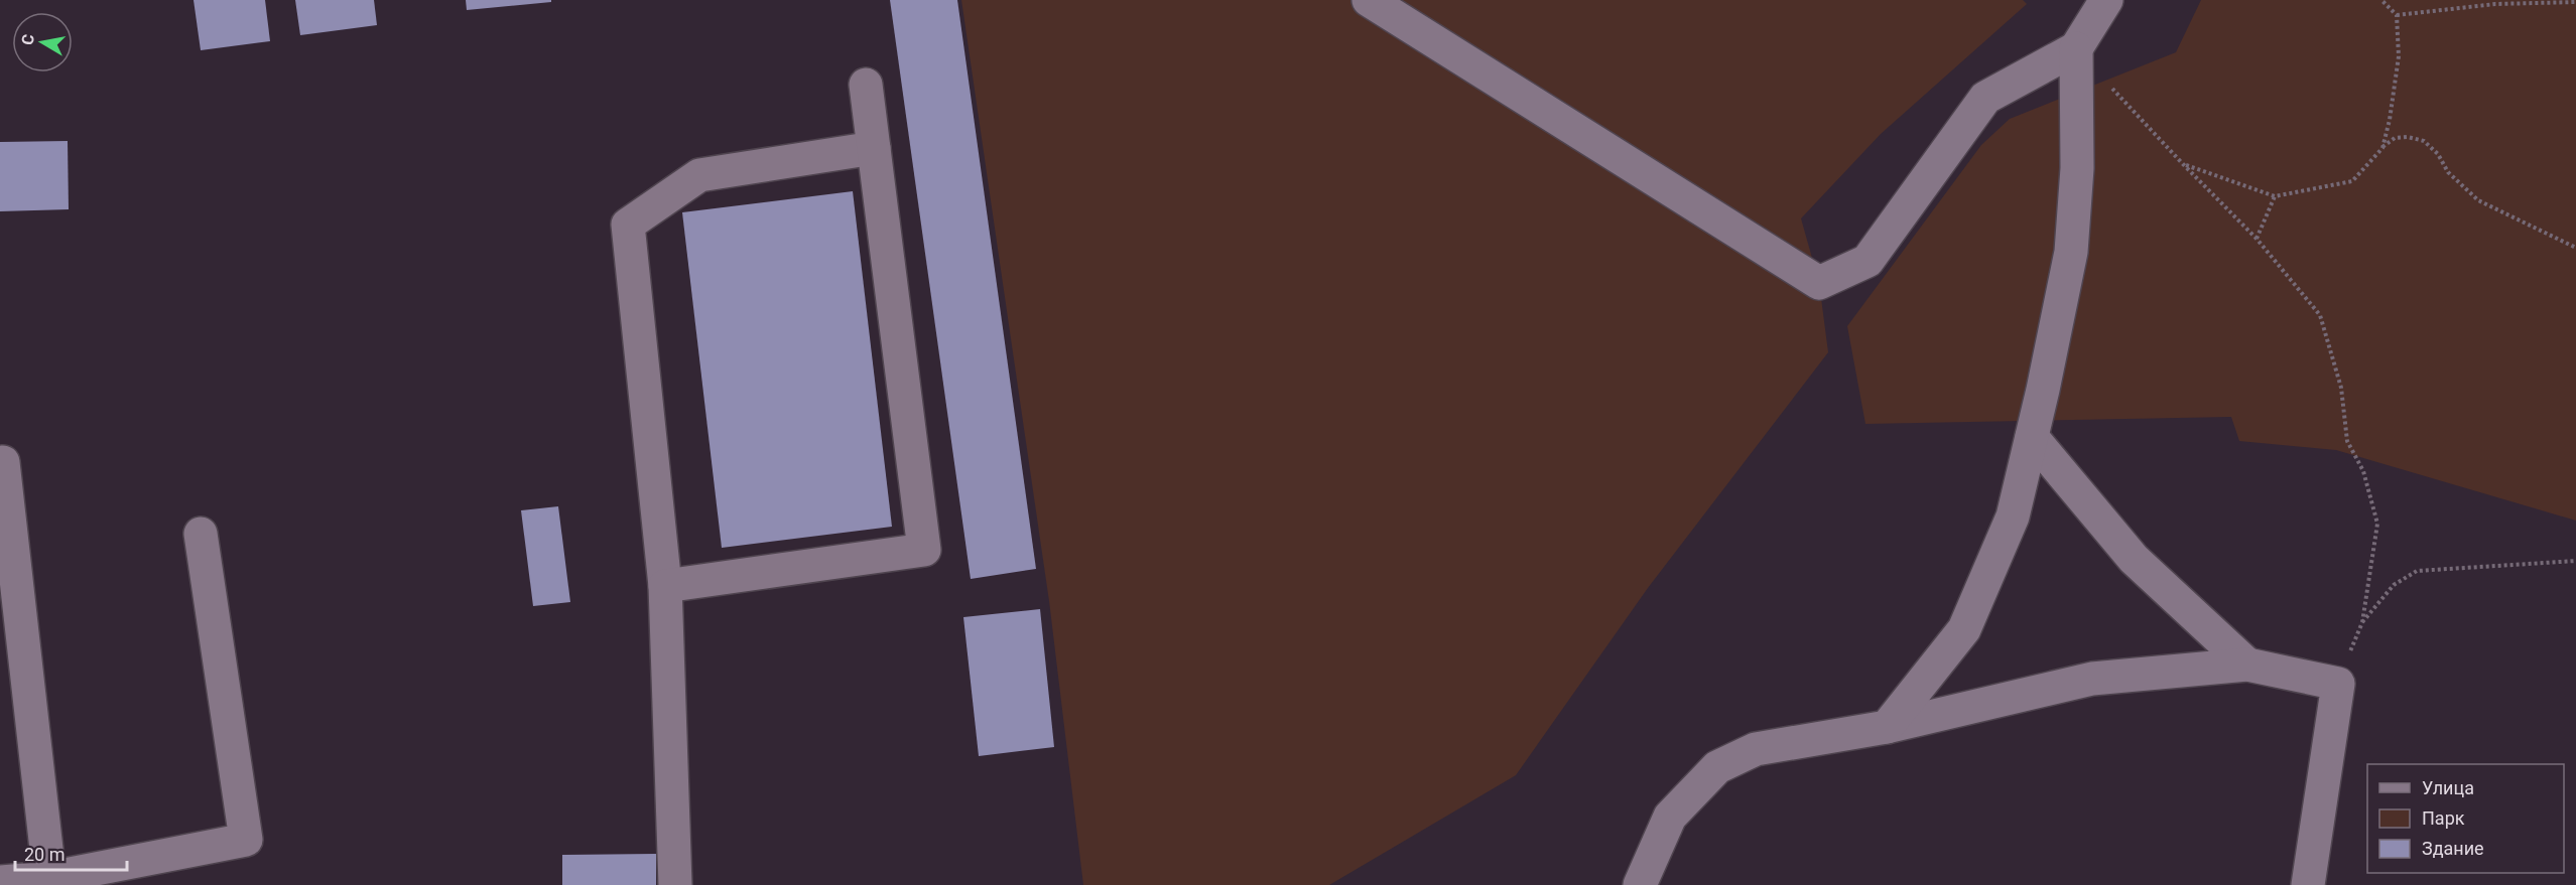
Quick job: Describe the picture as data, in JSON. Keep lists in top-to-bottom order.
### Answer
{
  "legend": ["Улица", "Парк", "Здание"],
  "scale_bar": "20 m",
  "north": "left"
}
